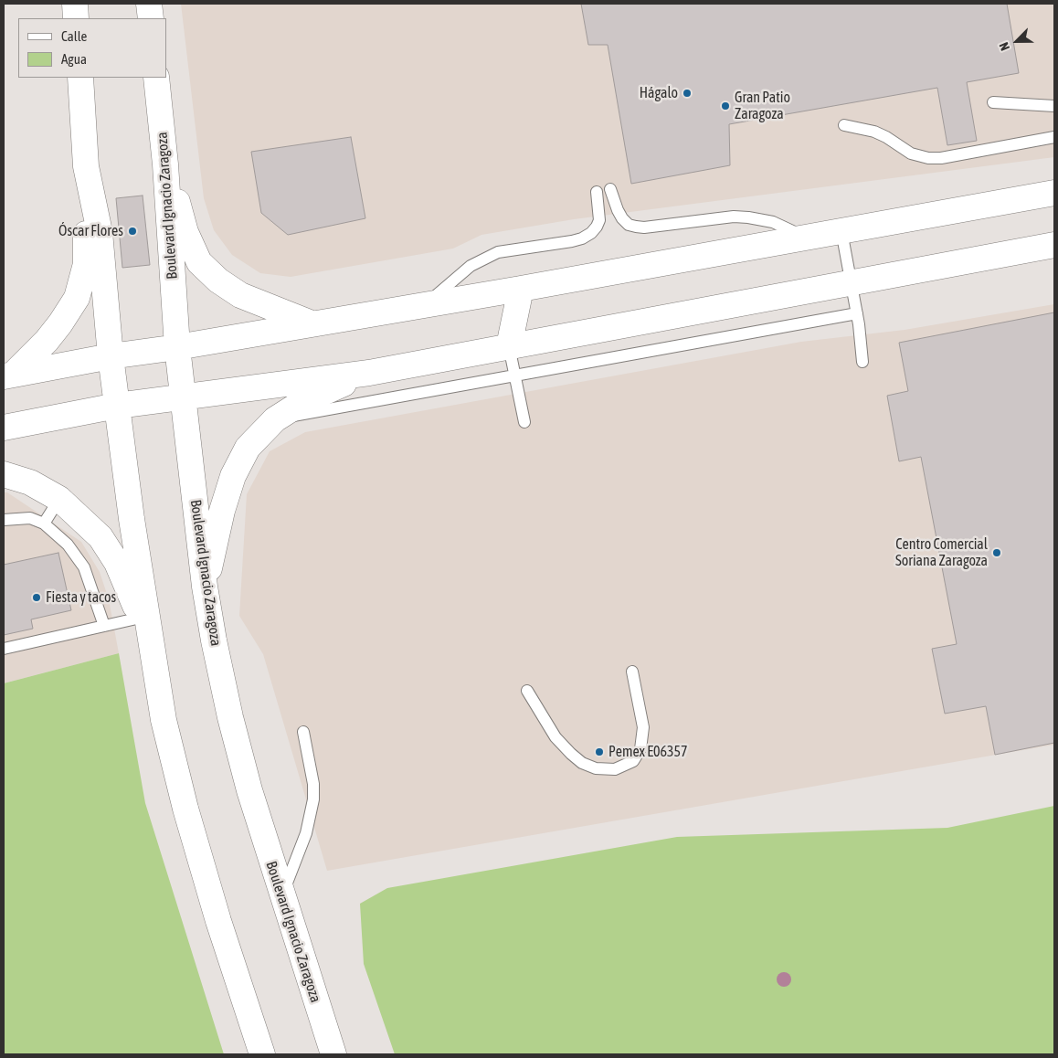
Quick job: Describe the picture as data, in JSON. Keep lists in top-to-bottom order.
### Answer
{
  "streets": {
    "main road": ["Boulevard Ignacio Zaragoza"]
  },
  "places": [
    "Hágalo",
    "Gran Patio Zaragoza",
    "Óscar Flores",
    "Centro Comercial Soriana Zaragoza",
    "Fiesta y tacos",
    "Pemex E06357"
  ],
  "legend": ["Calle", "Agua"],
  "north": "bottom left"
}
